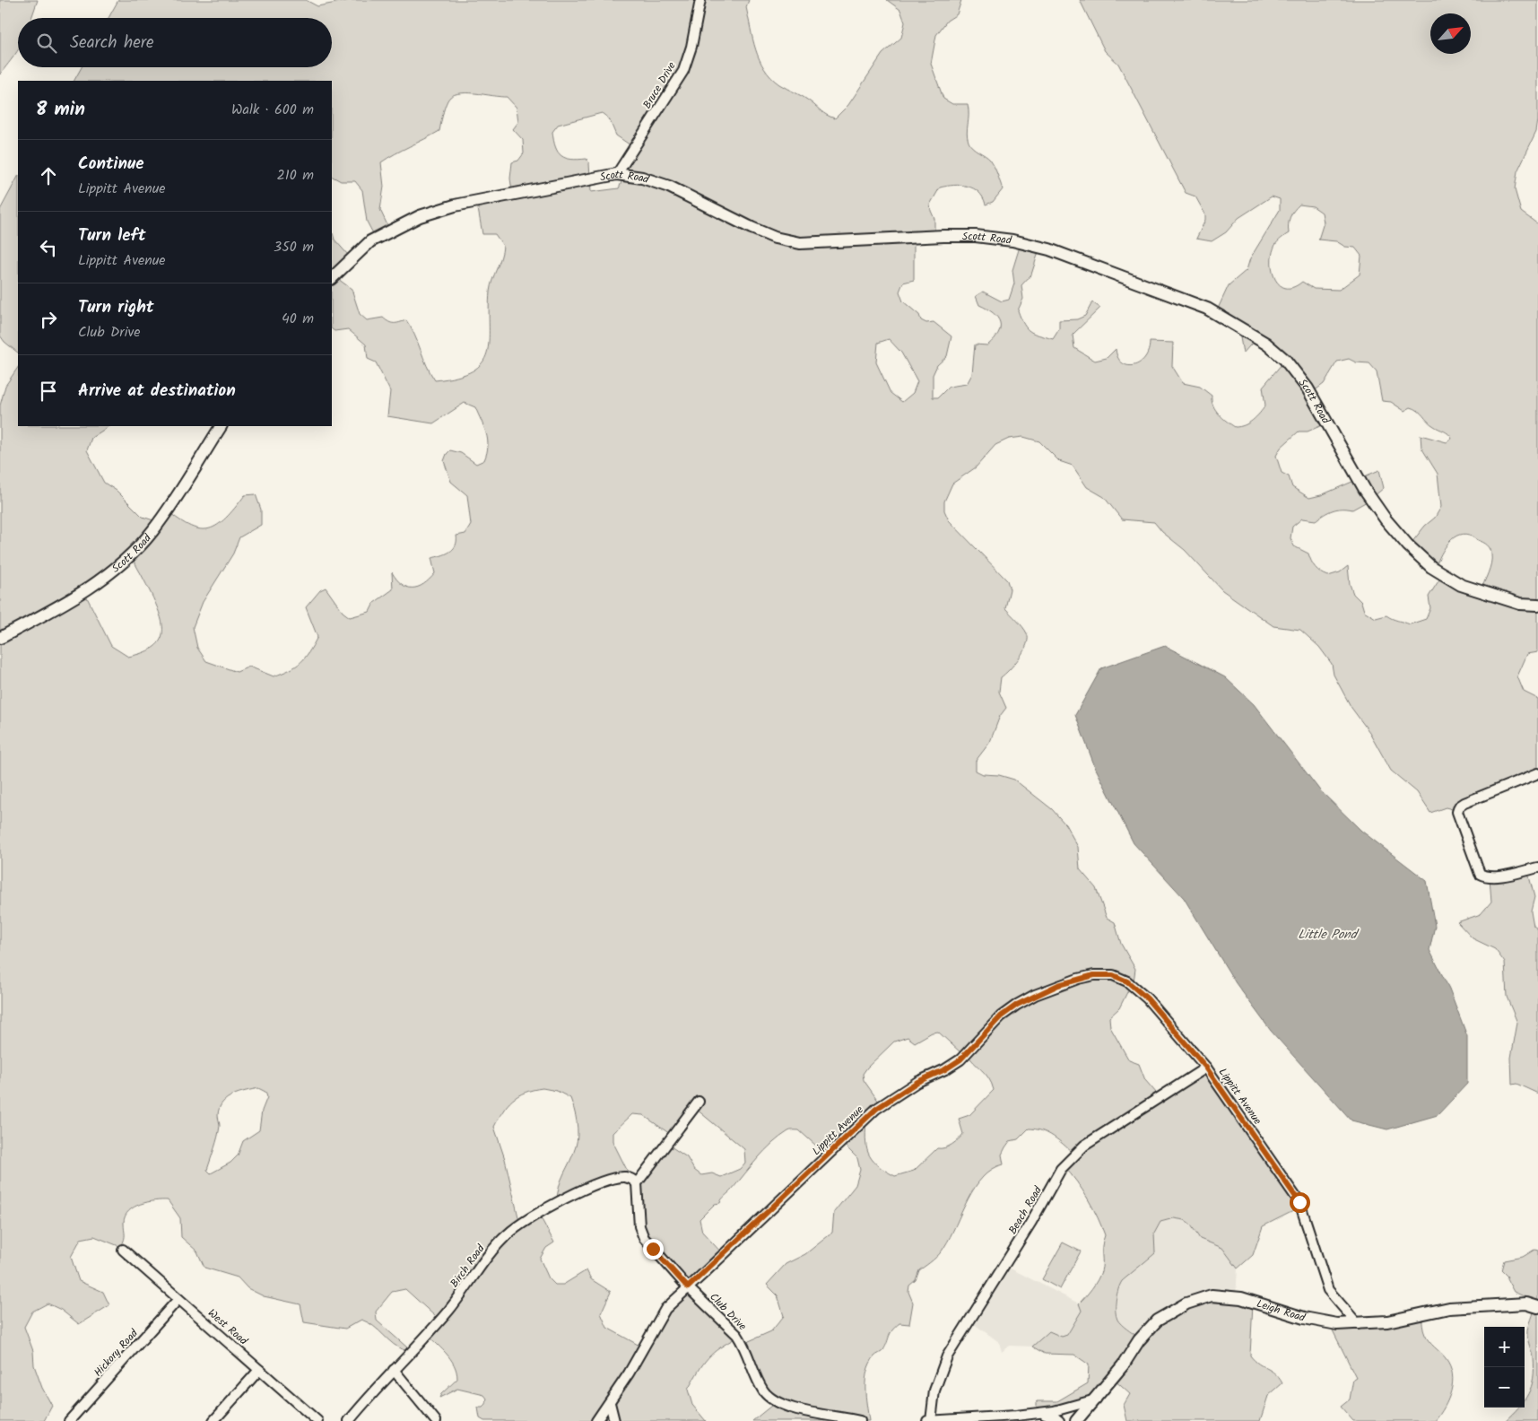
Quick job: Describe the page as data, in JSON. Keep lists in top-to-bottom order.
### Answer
{
  "streets": {
    "street": [
      "Bruce Drive",
      "Scott Road",
      "Lippitt Avenue",
      "Beach Road",
      "Birch Road",
      "Leigh Road",
      "Club Drive",
      "West Road",
      "Hickory Road"
    ]
  },
  "crossings": [
    ["Bruce Drive", "Scott Road"],
    ["Lippitt Avenue", "Beach Road"],
    ["Lippitt Avenue", "Leigh Road"],
    ["Lippitt Avenue", "Club Drive"],
    ["Birch Road", "Club Drive"],
    ["West Road", "Hickory Road"]
  ],
  "water": ["Little Pond"],
  "north": "top right",
  "page": {
    "search": "Search here",
    "heading": ["8 min", "Walk · 600 m"],
    "list": [
      ["Continue", "Lippitt Avenue", "210 m"],
      ["Turn left", "Lippitt Avenue", "350 m"],
      ["Turn right", "Club Drive", "40 m"],
      "Arrive at destination"
    ],
    "map_buttons": ["+", "−"]
  }
}
